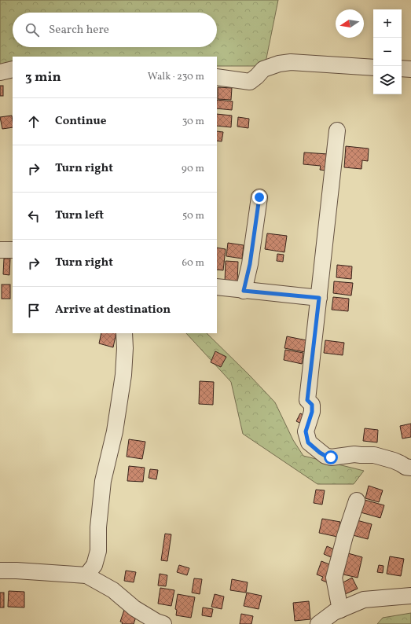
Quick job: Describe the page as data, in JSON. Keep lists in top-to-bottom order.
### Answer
{
  "north": "left",
  "page": {
    "map_buttons": ["+", "−"],
    "search": "Search here",
    "heading": ["3 min", "Walk · 230 m"],
    "list": [
      ["Continue", "30 m"],
      ["Turn right", "90 m"],
      ["Turn left", "50 m"],
      ["Turn right", "60 m"],
      "Arrive at destination"
    ]
  }
}
